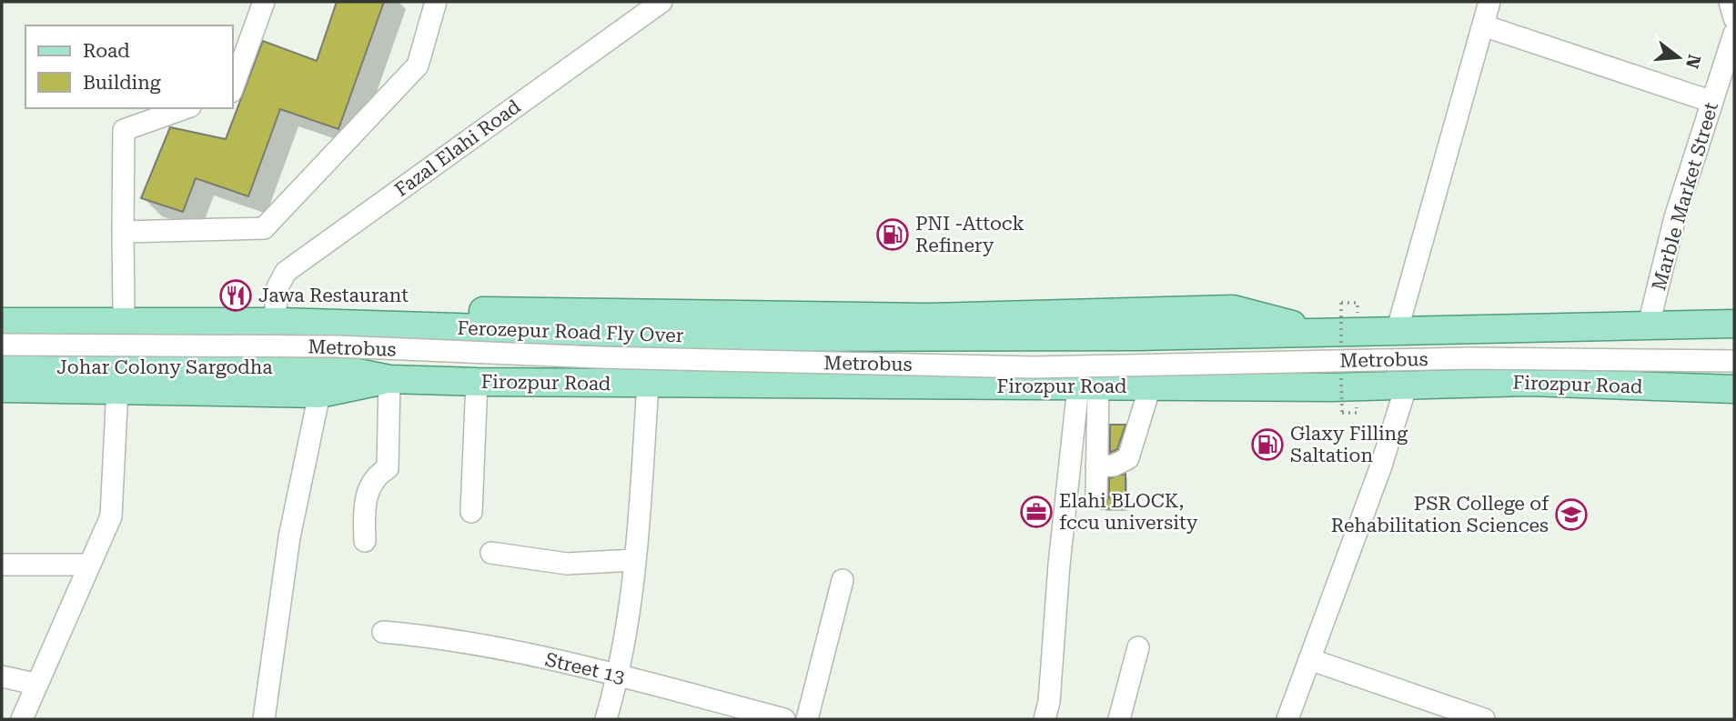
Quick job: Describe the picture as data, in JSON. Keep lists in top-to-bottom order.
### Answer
{
  "streets": {
    "main road": ["Ferozepur Road Fly Over", "Johar Colony Sargodha", "Firozpur Road"],
    "street": [
      "Fazal Elahi Road",
      "Marble Market Street",
      "Metrobus",
      "Street 13"
    ]
  },
  "crossings": [
    ["Johar Colony Sargodha", "Firozpur Road"]
  ],
  "places": {
    "fuel station": ["PNI -Attock Refinery", "Glaxy Filling Saltation"],
    "restaurant": ["Jawa Restaurant"],
    "office": ["Elahi BLOCK, fccu university"],
    "school or university": ["PSR College of Rehabilitation Sciences"]
  },
  "legend": ["Road", "Building"],
  "north": "right"
}
